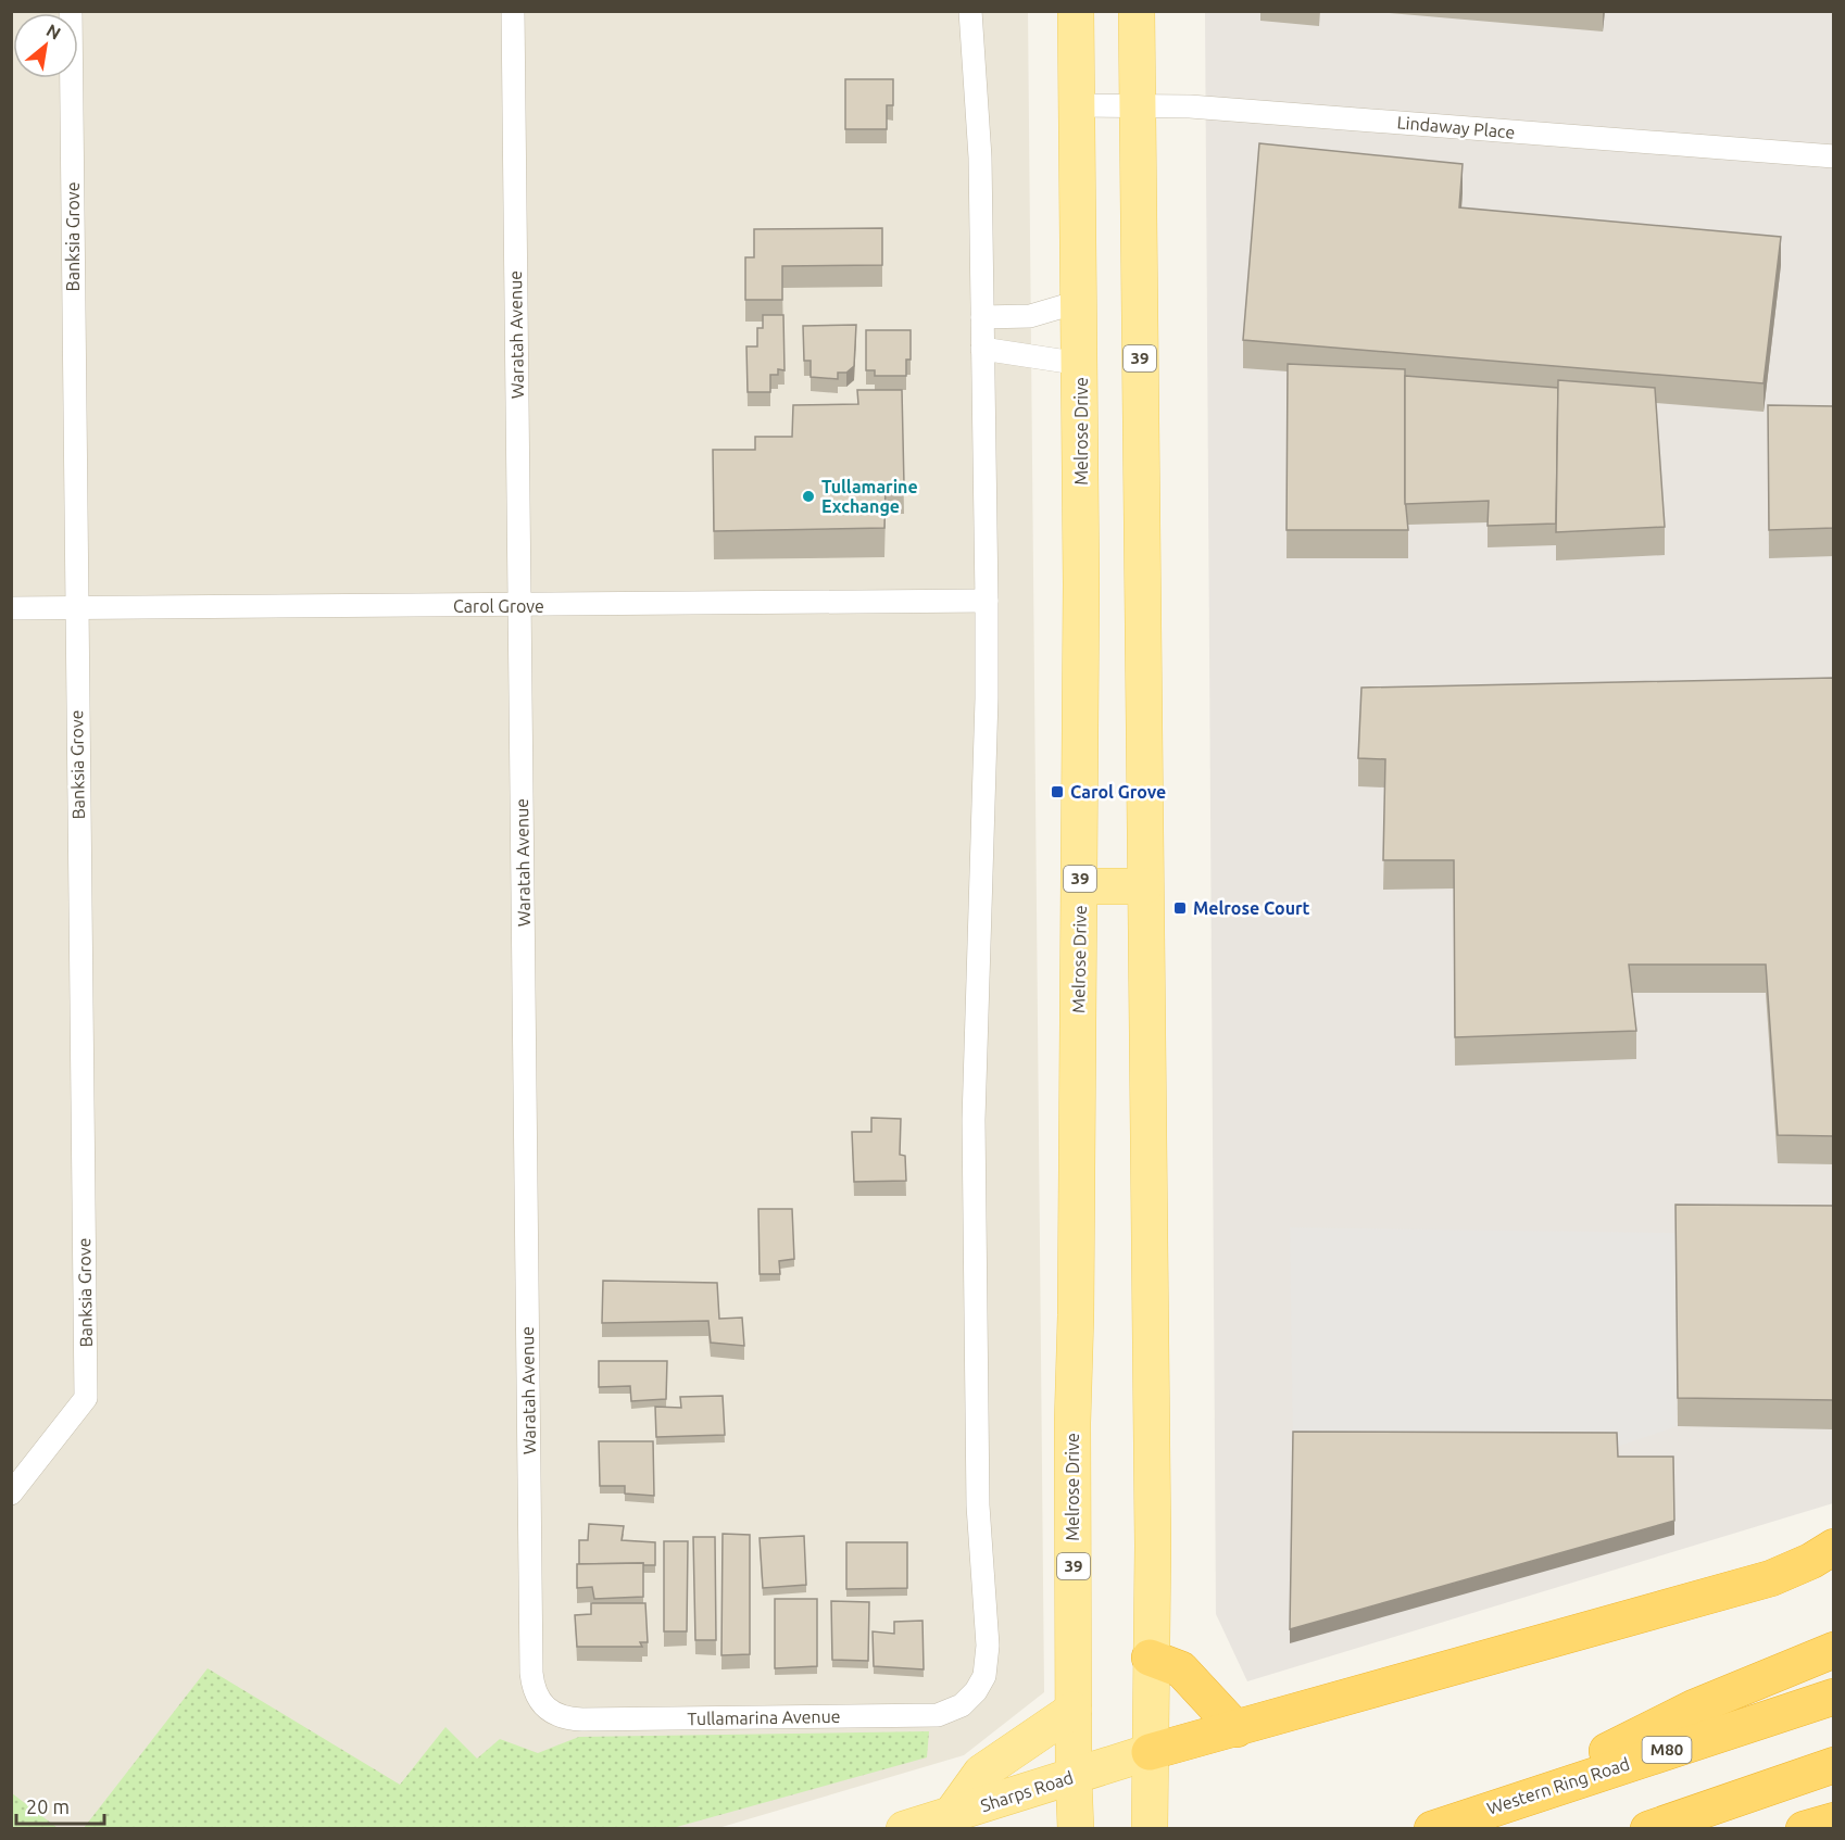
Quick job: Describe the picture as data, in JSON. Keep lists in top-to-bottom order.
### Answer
{
  "streets": {
    "highway": ["M80", "Western Ring Road"],
    "main road": ["39", "Melrose Drive", "Sharps Road"],
    "street": [
      "Lindaway Place",
      "Banksia Grove",
      "Waratah Avenue",
      "Carol Grove",
      "Tullamarina Avenue"
    ]
  },
  "crossings": [
    ["Lindaway Place", "39"],
    ["Lindaway Place", "Melrose Drive"],
    ["Banksia Grove", "Carol Grove"],
    ["Waratah Avenue", "Carol Grove"],
    ["Waratah Avenue", "Tullamarina Avenue"],
    ["39", "Sharps Road"],
    ["Melrose Drive", "Sharps Road"],
    ["Carol Grove", "Tullamarina Avenue"]
  ],
  "places": {
    "other": ["Tullamarine Exchange"],
    "transit": ["Carol Grove", "Melrose Court"]
  },
  "scale_bar": "20 m",
  "north": "top right"
}
